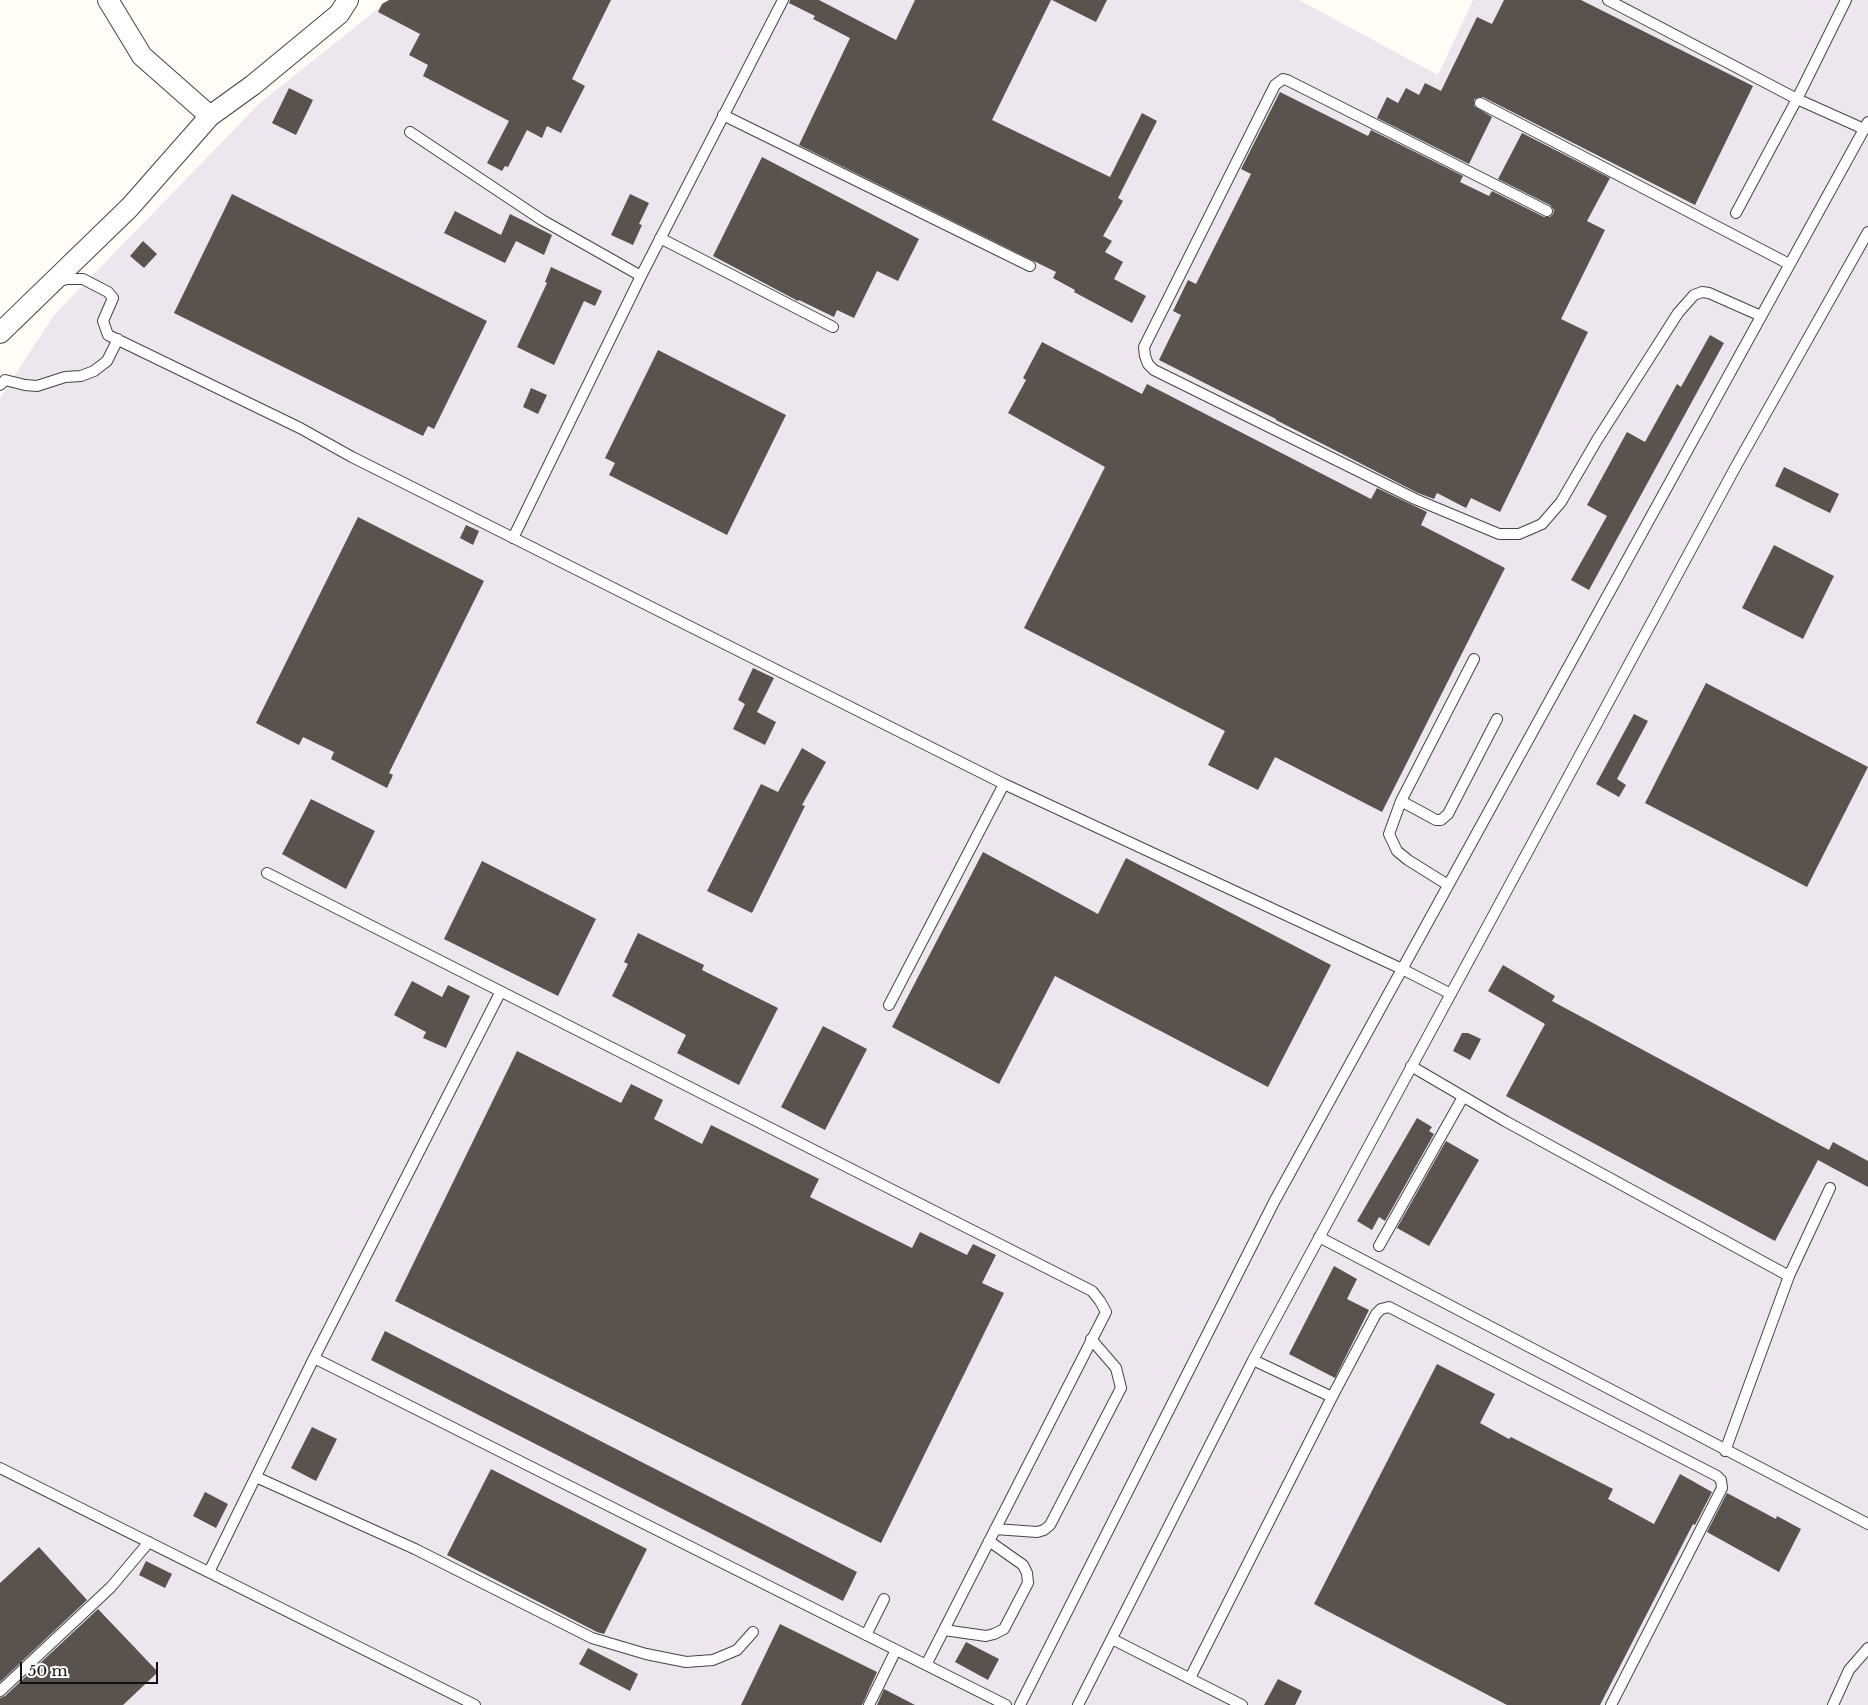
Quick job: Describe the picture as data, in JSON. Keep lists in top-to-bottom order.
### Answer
{
  "scale_bar": "50 m"
}
